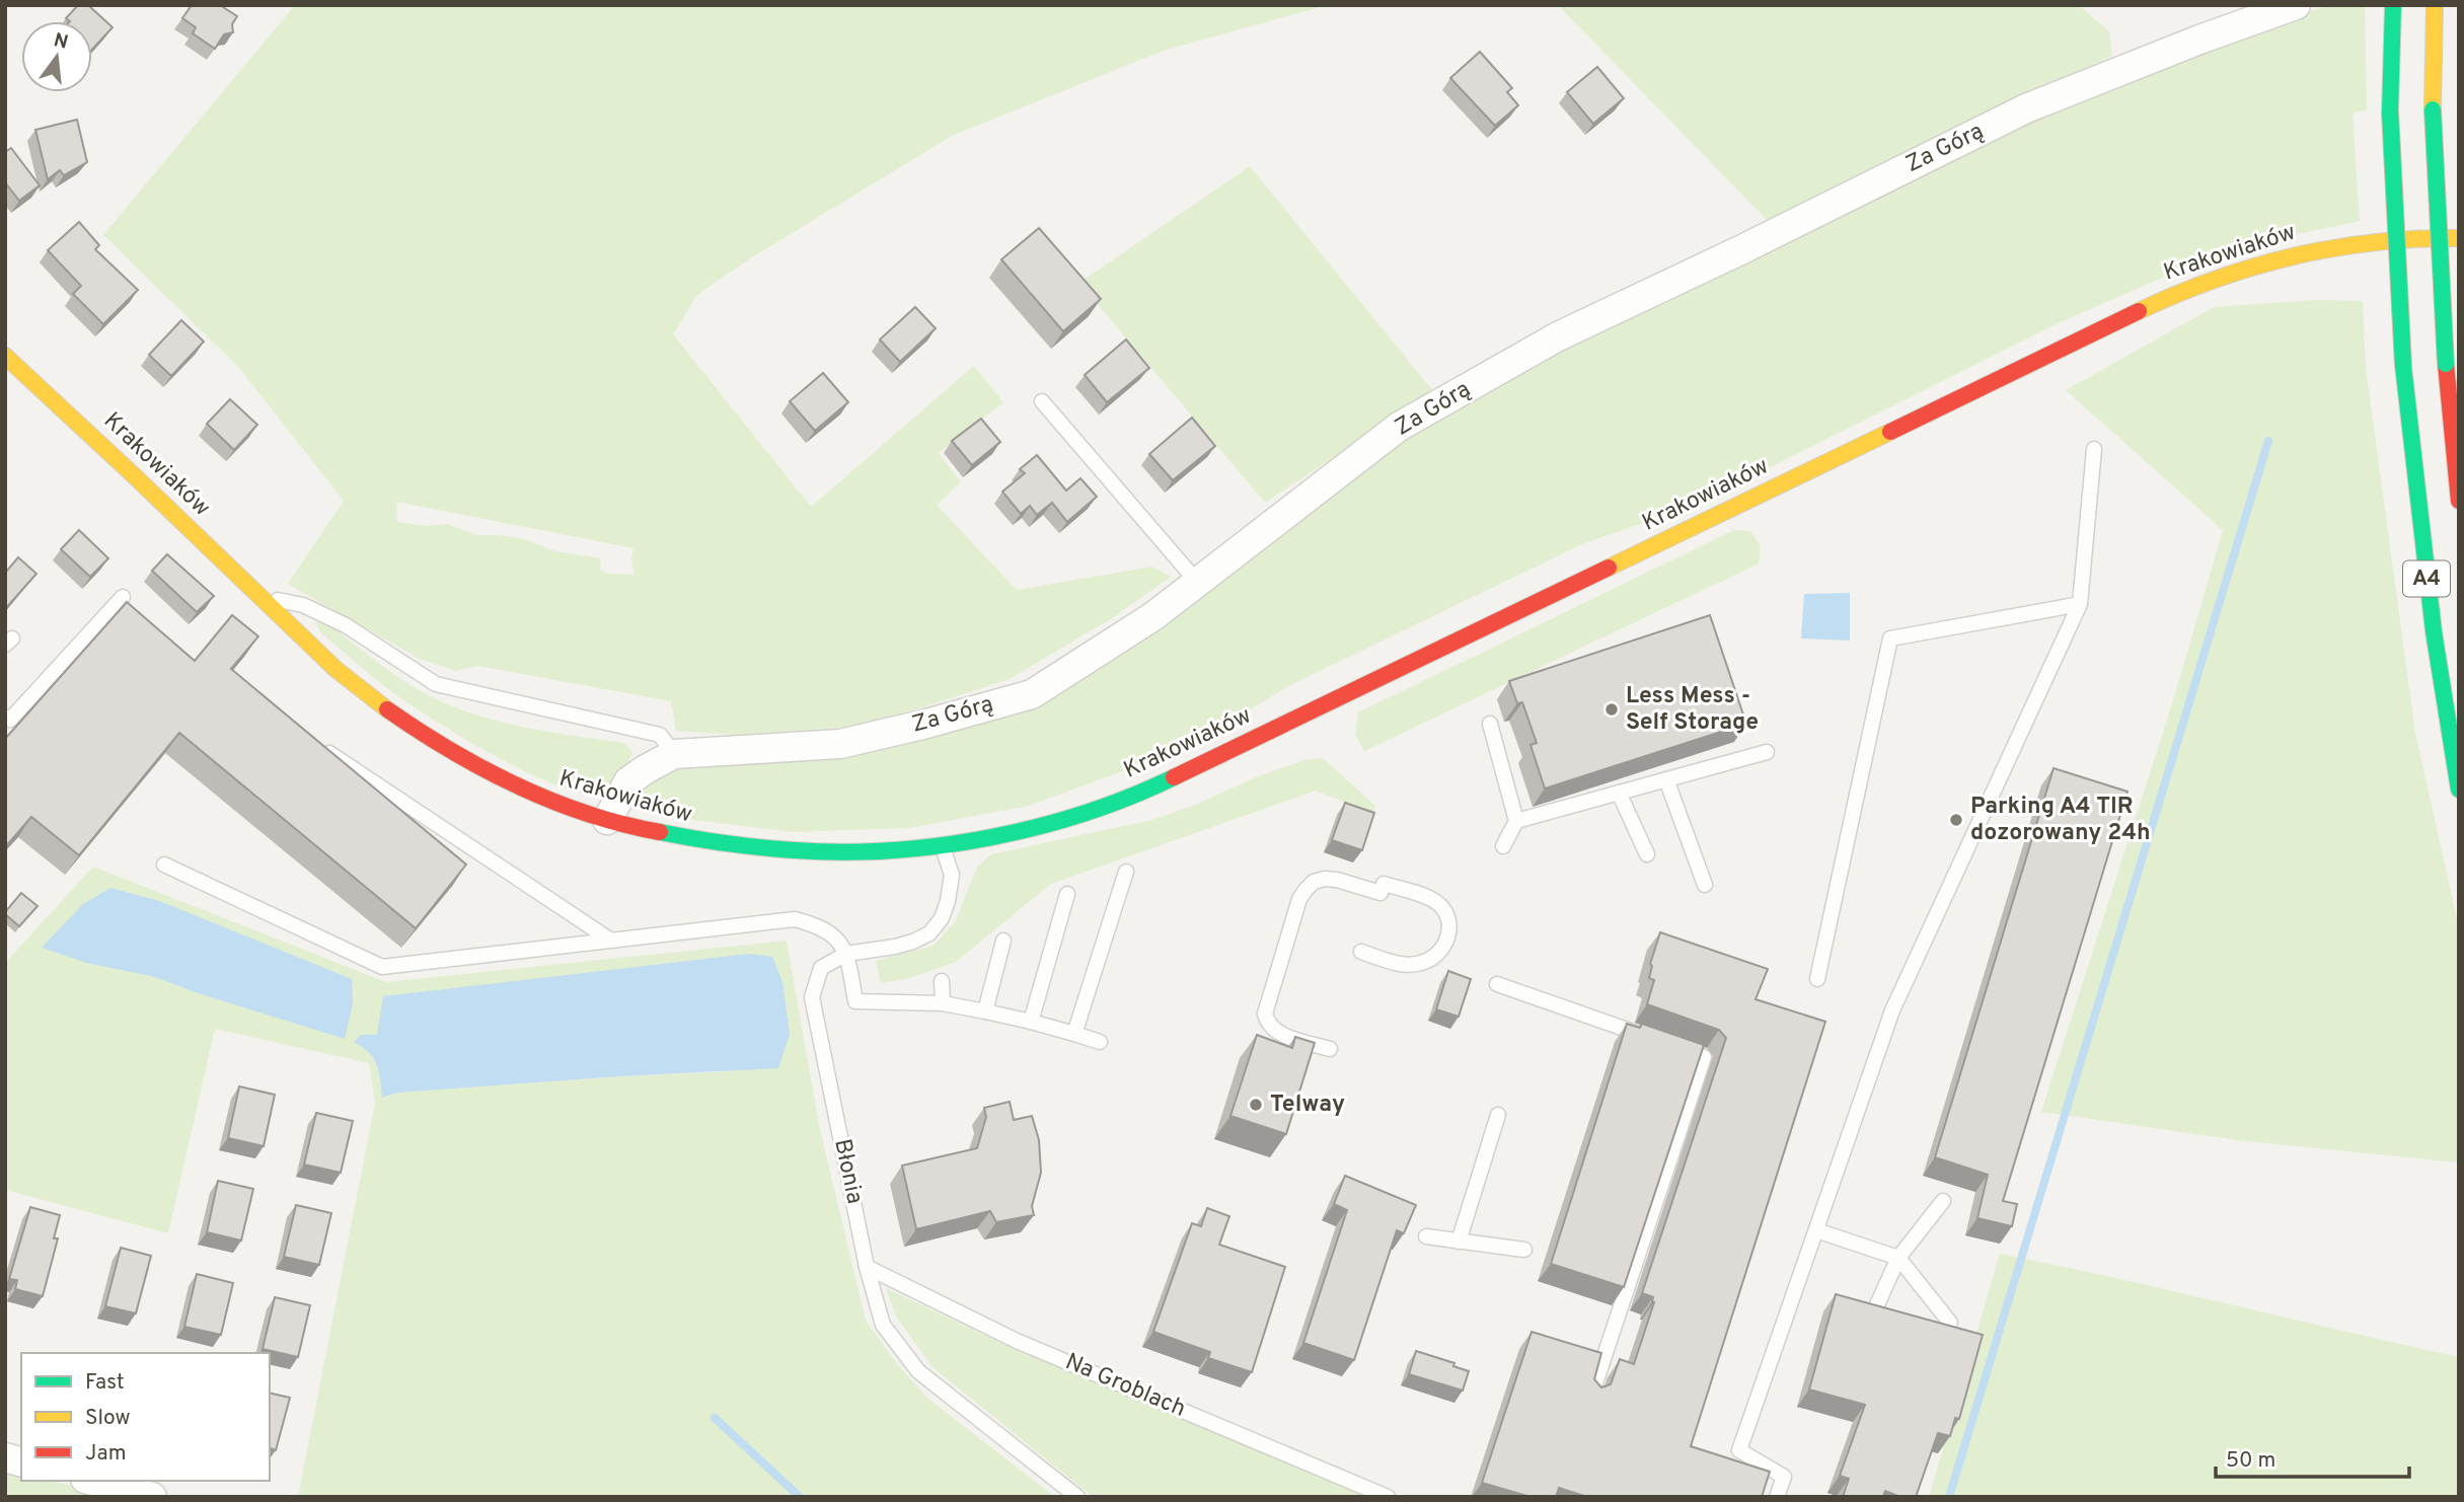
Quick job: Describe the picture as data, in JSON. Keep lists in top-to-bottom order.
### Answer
{
  "streets": {
    "main road": ["Krakowiaków", "A4"],
    "street": ["Za Górą"],
    "lane": ["Błonia", "Na Groblach"]
  },
  "crossings": [
    ["Za Górą", "Krakowiaków"],
    ["Krakowiaków", "Błonia"],
    ["Błonia", "Na Groblach"]
  ],
  "places": ["Less Mess - Self Storage", "Parking A4 TIR dozorowany 24h", "Telway"],
  "legend": ["Fast", "Slow", "Jam"],
  "scale_bar": "50 m",
  "north": "top"
}
